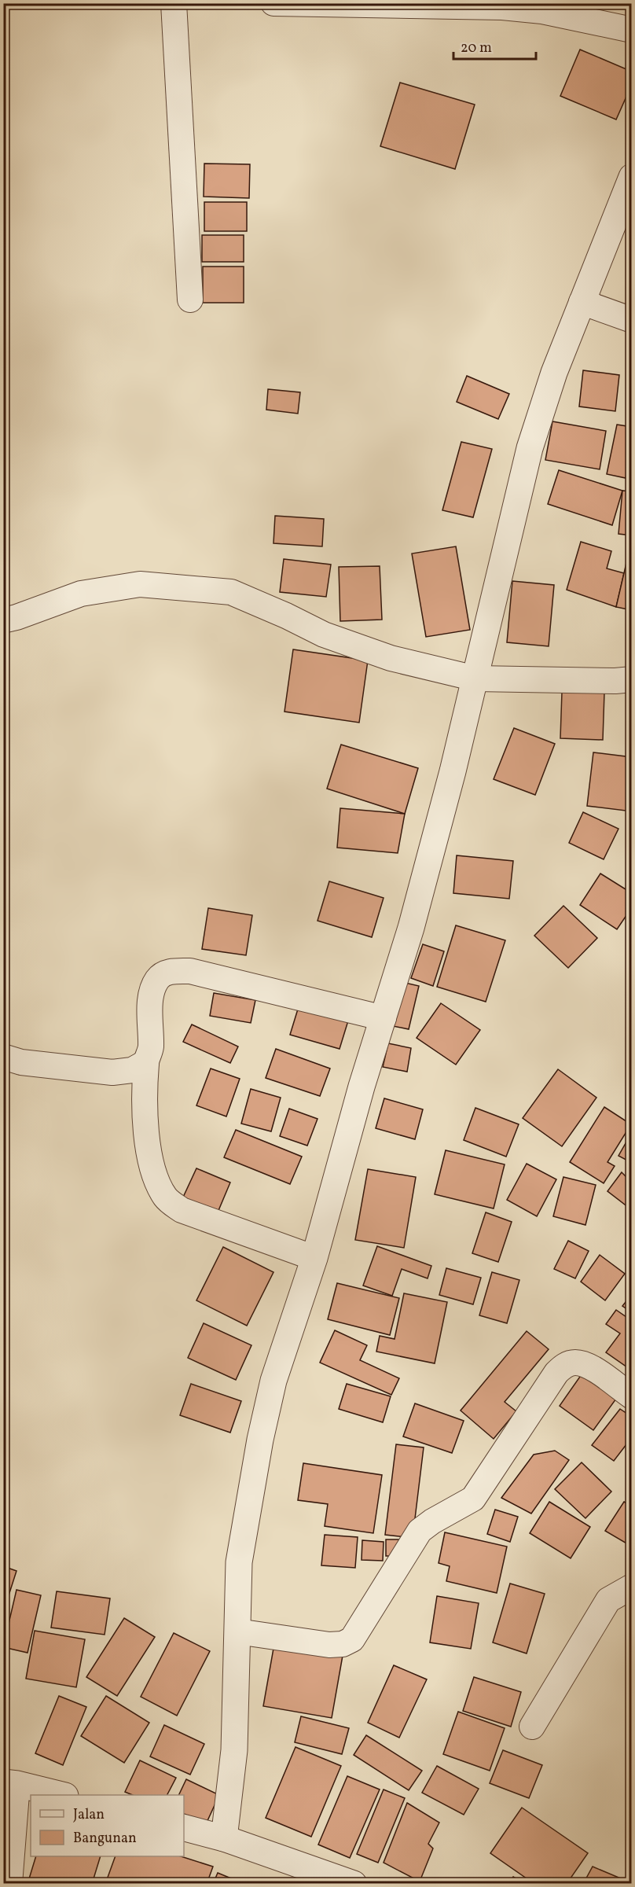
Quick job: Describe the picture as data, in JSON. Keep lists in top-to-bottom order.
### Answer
{
  "legend": ["Jalan", "Bangunan"],
  "scale_bar": "20 m"
}
